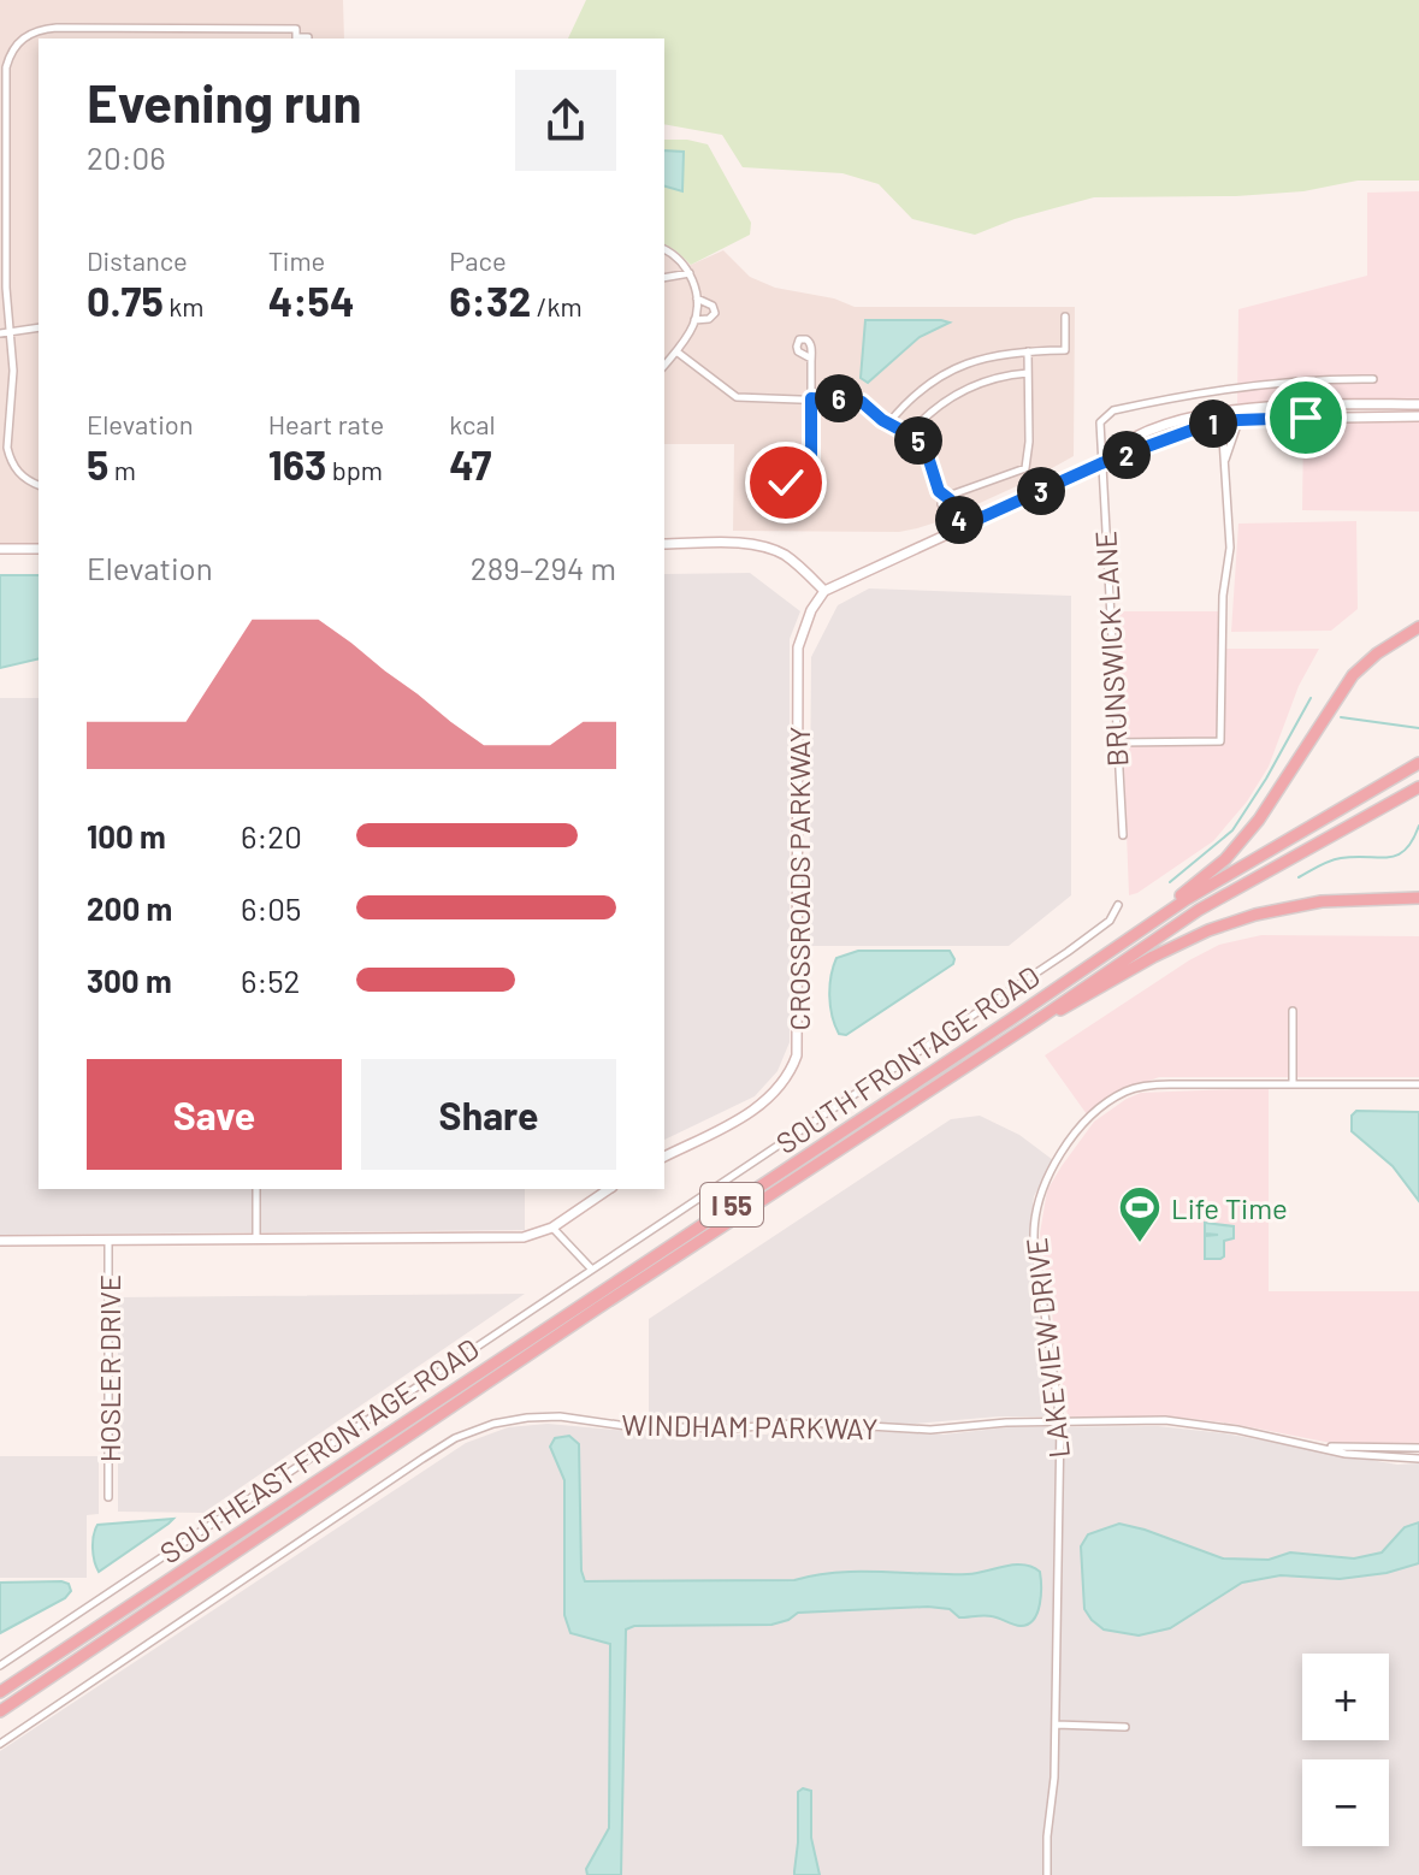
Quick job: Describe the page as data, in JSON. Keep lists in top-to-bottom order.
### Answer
{
  "streets": {
    "highway": ["I 55"],
    "street": [
      "BRUNSWICK LANE",
      "CROSSROADS PARKWAY",
      "SOUTH FRONTAGE ROAD",
      "LAKEVIEW DRIVE",
      "HOSLER DRIVE",
      "WINDHAM PARKWAY",
      "SOUTHEAST FRONTAGE ROAD"
    ]
  },
  "crossings": [
    ["SOUTH FRONTAGE ROAD", "SOUTHEAST FRONTAGE ROAD"],
    ["LAKEVIEW DRIVE", "WINDHAM PARKWAY"]
  ],
  "places": {
    "sports": ["Life Time"]
  },
  "page": {
    "heading": ["Evening run", "20:06"],
    "stats": [
      ["Distance", "0.75 km"],
      ["Time", "4:54"],
      ["Pace", "6:32 /km"],
      ["Elevation", "5 m"],
      ["Heart rate", "163 bpm"],
      ["kcal", "47"]
    ],
    "pins": [
      "6",
      "1",
      "5",
      "2",
      "3",
      "4"
    ],
    "chart": ["Elevation", "289–294 m"],
    "list": [
      {
        "name": "100 m",
        "note": "6:20"
      },
      {
        "name": "200 m",
        "note": "6:05"
      },
      {
        "name": "300 m",
        "note": "6:52"
      }
    ],
    "buttons": ["Save", "Share"],
    "map_buttons": ["+", "−"]
  }
}
